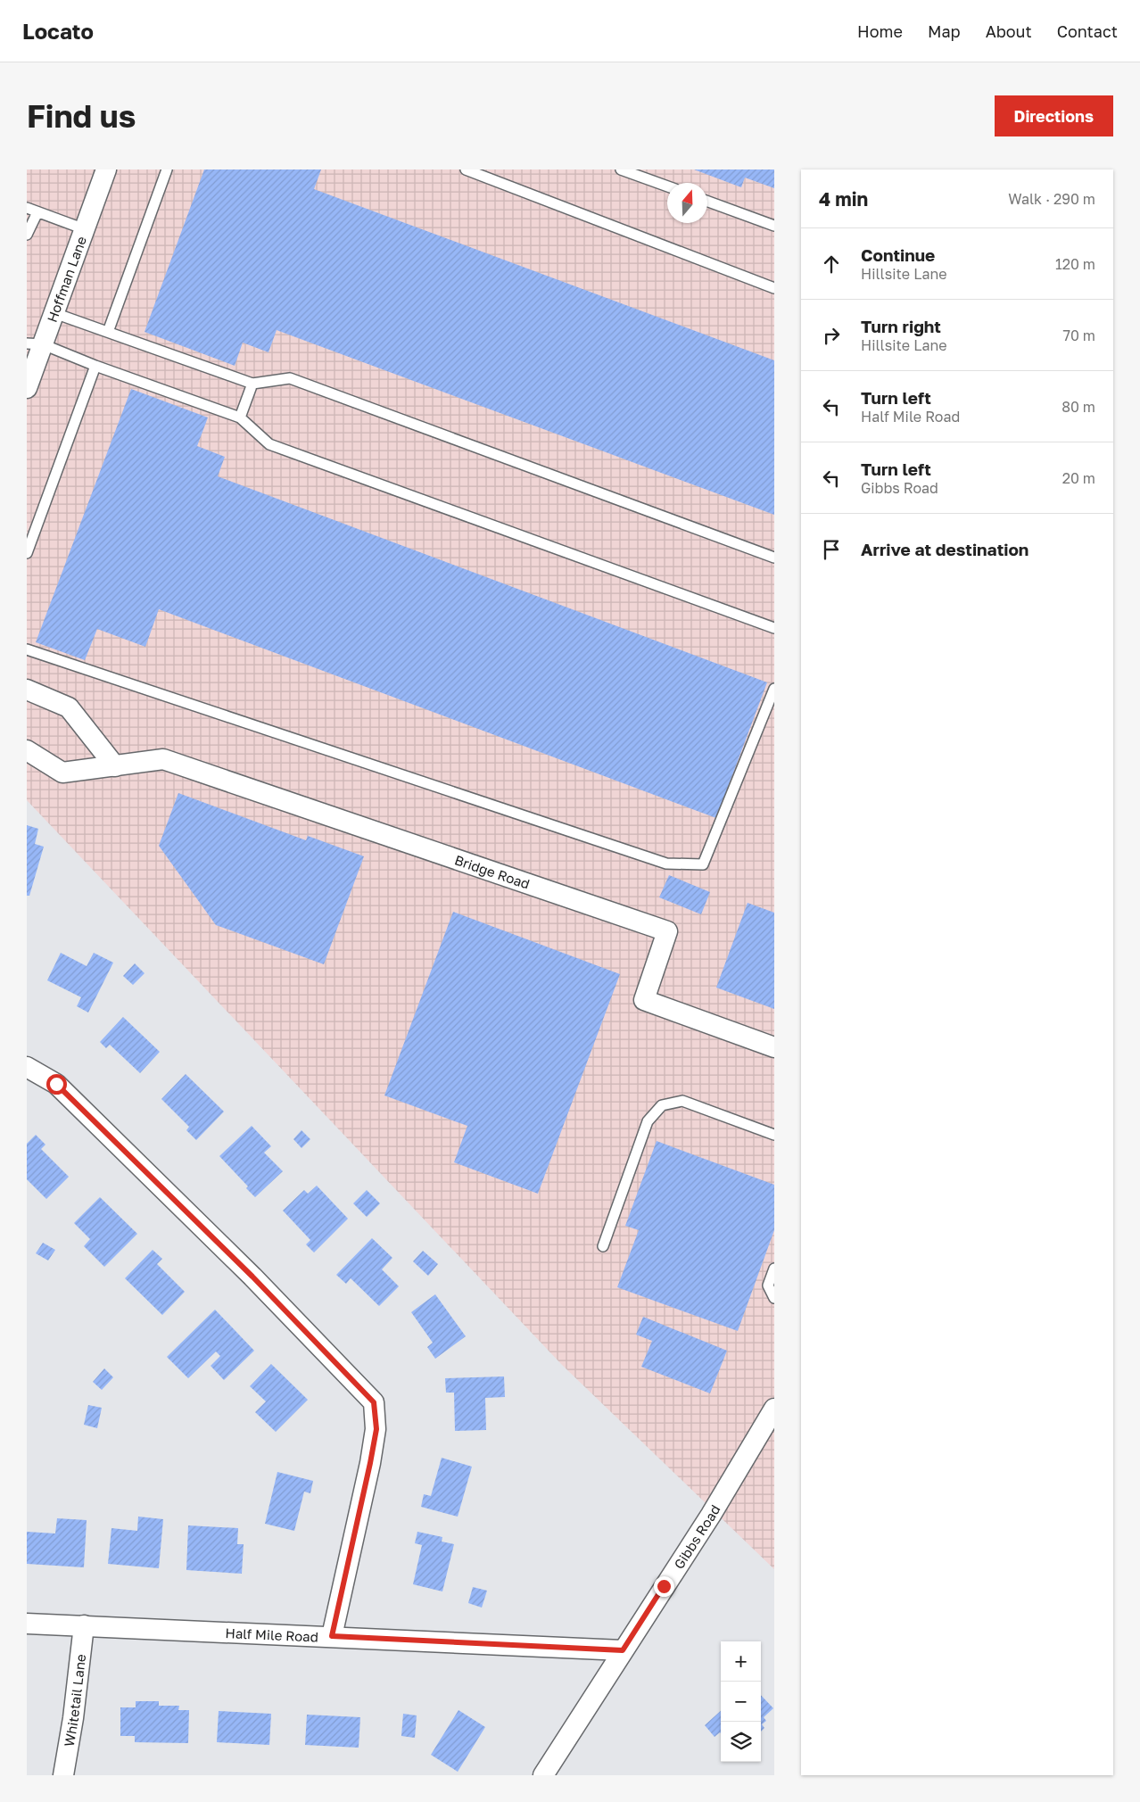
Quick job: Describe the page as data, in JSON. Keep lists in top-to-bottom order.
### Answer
{
  "streets": {
    "street": [
      "Hoffman Lane",
      "Bridge Road",
      "Gibbs Road",
      "Half Mile Road",
      "Whitetail Lane"
    ]
  },
  "crossings": [
    ["Gibbs Road", "Half Mile Road"],
    ["Half Mile Road", "Whitetail Lane"]
  ],
  "north": "top",
  "page": {
    "header": "Locato",
    "nav": [
      "Home",
      "Map",
      "About",
      "Contact"
    ],
    "buttons": "Directions",
    "title": "Find us",
    "heading": ["4 min", "Walk · 290 m"],
    "list": [
      ["Continue", "Hillsite Lane", "120 m"],
      ["Turn right", "Hillsite Lane", "70 m"],
      ["Turn left", "Half Mile Road", "80 m"],
      ["Turn left", "Gibbs Road", "20 m"],
      "Arrive at destination"
    ],
    "map_buttons": ["+", "−"]
  }
}
